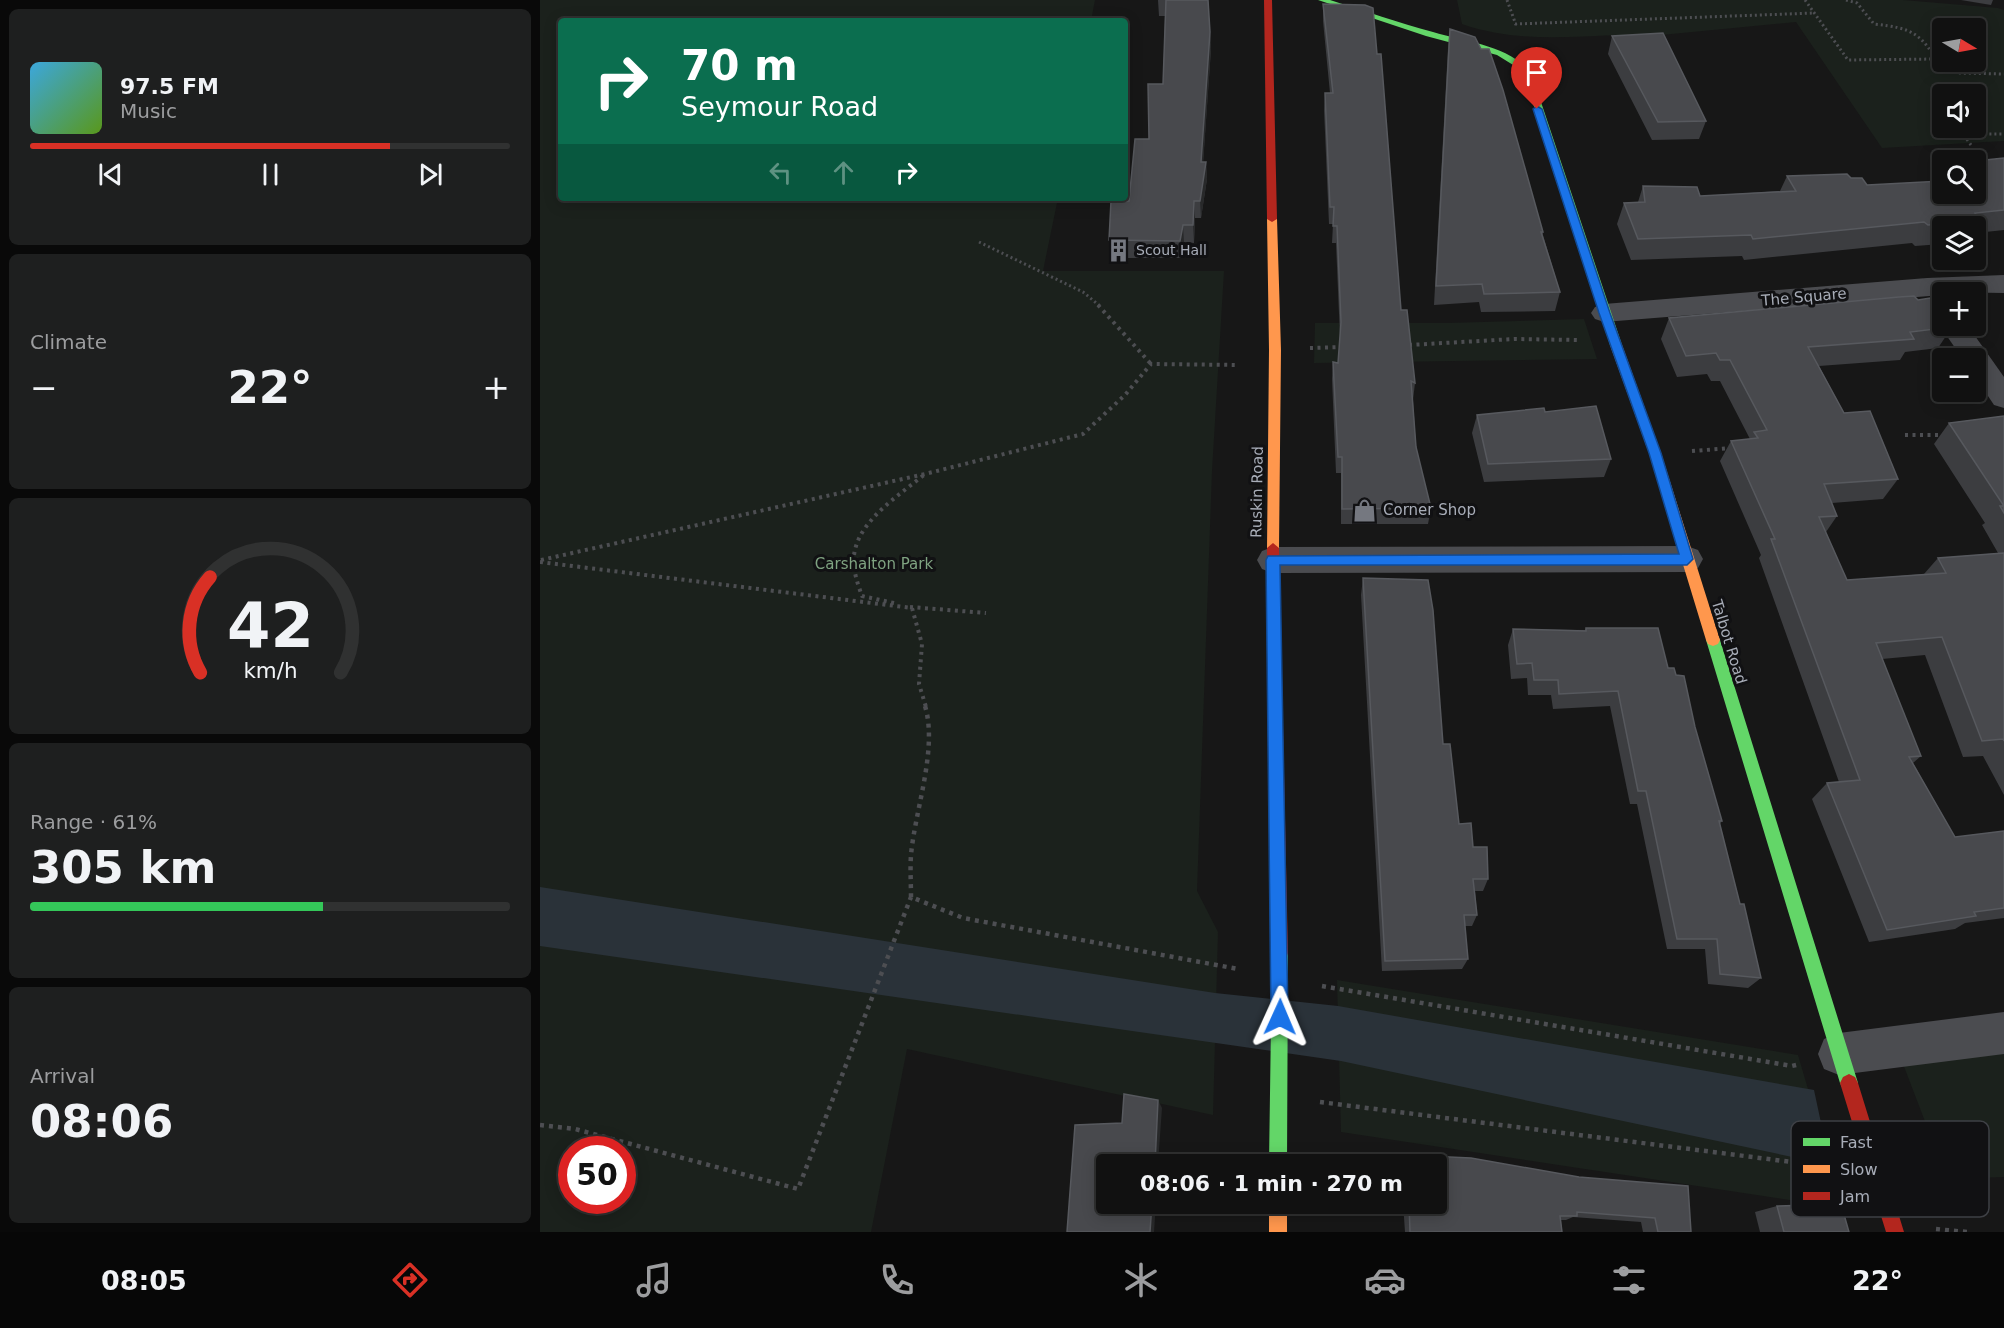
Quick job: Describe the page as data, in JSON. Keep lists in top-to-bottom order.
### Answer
{
  "streets": {
    "street": ["The Square", "Ruskin Road", "Talbot Road"]
  },
  "crossings": [
    ["The Square", "Talbot Road"]
  ],
  "parks": ["Carshalton Park"],
  "places": {
    "building": ["Scout Hall"],
    "shop": ["Corner Shop"]
  },
  "legend": ["Fast", "Slow", "Jam"],
  "north": "right",
  "page": {
    "map_buttons": ["+", "−"],
    "turn": ["70 m", "Seymour Road"],
    "song": ["97.5 FM", "Music"],
    "tile": [
      "Climate",
      ["Range · 61%", "305 km"],
      ["Arrival", "08:06"]
    ],
    "heat": ["−", "22°", "+"],
    "limit": "50",
    "trip": "08:06 · 1 min · 270 m",
    "tabs": ["08:05", "22°"],
    "gauge": ["42", "km/h"]
  }
}
